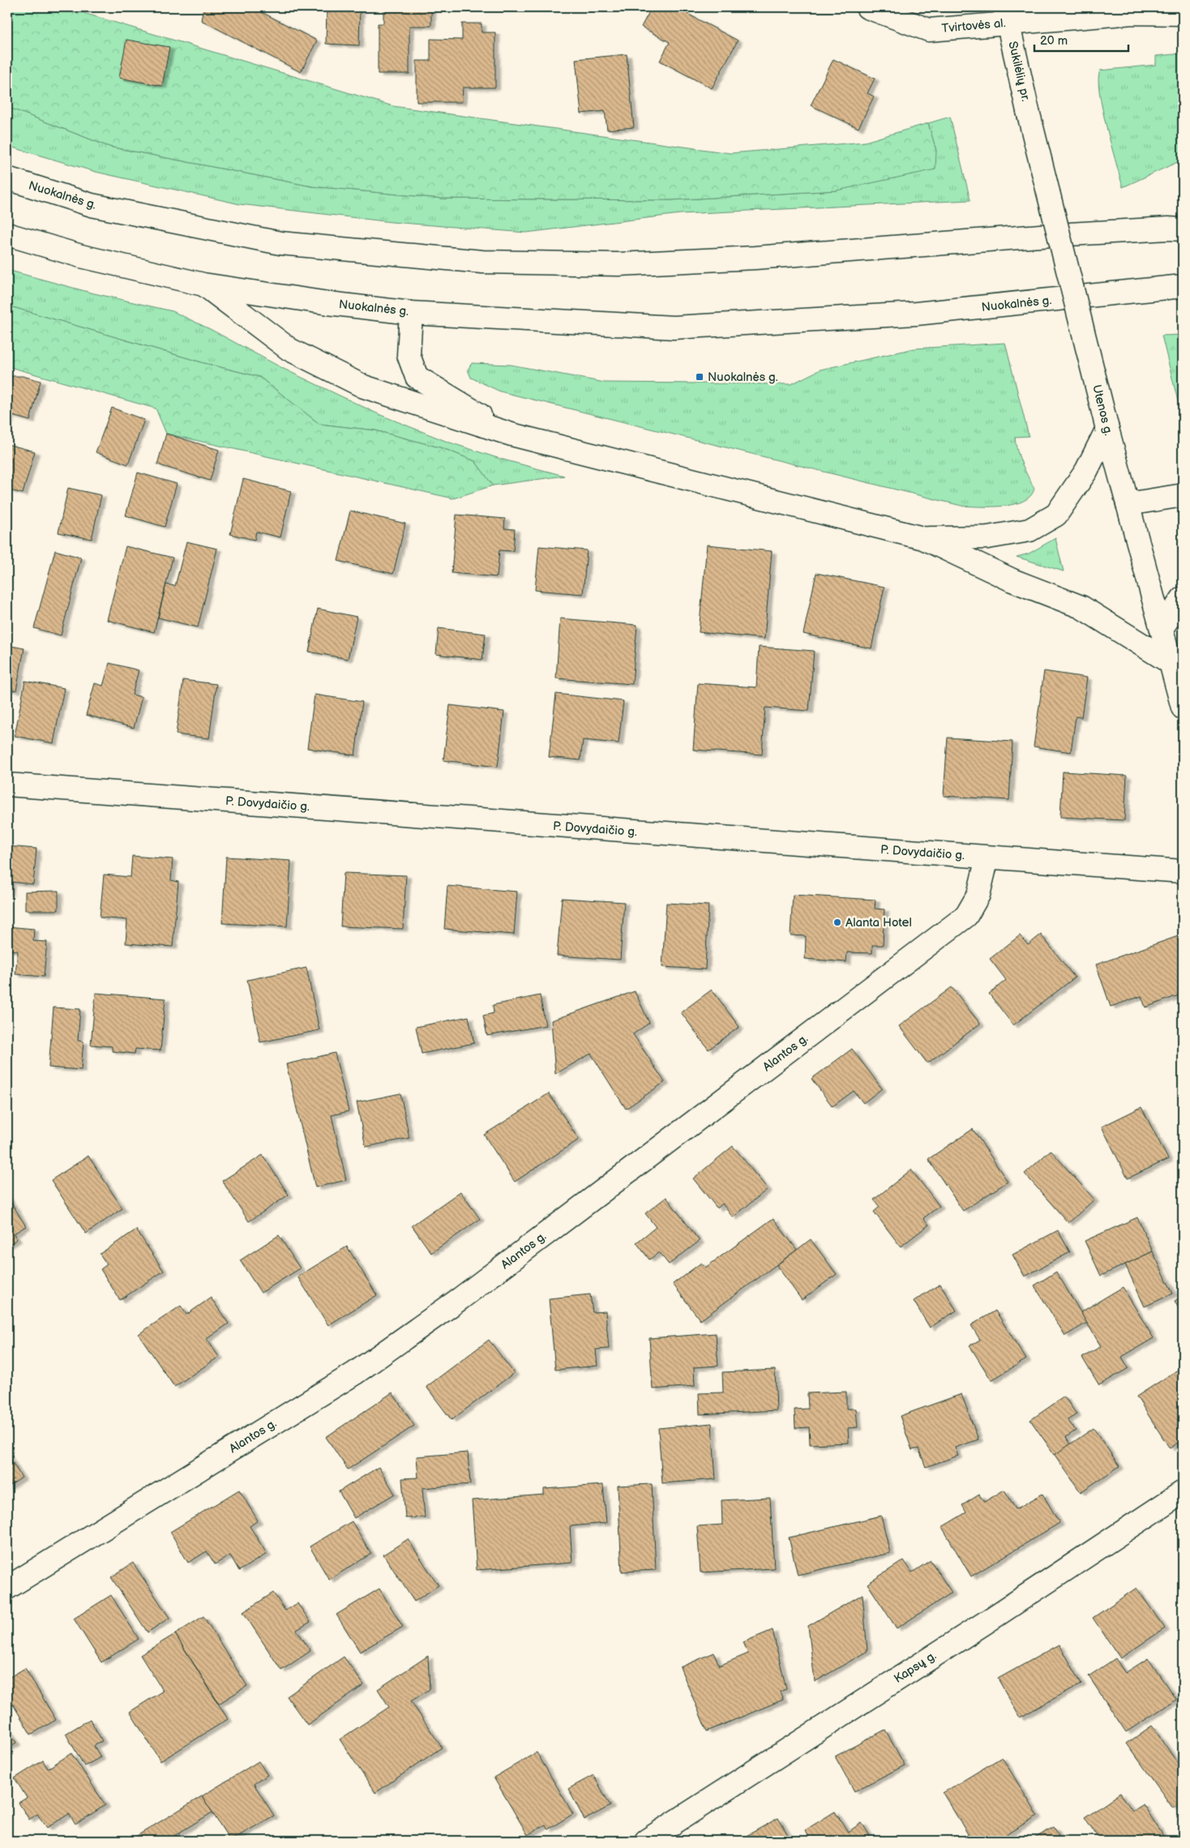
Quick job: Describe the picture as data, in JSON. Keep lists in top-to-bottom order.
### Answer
{
  "streets": {
    "main road": [
      "Tvirtovės al.",
      "Sukilėlių pr.",
      "Nuokalnės g.",
      "Utenos g.",
      "P. Dovydaičio g.",
      "Alantos g.",
      "Kapsų g."
    ]
  },
  "crossings": [
    ["Tvirtovės al.", "Sukilėlių pr."],
    ["Sukilėlių pr.", "Utenos g."],
    ["P. Dovydaičio g.", "Alantos g."]
  ],
  "places": {
    "transit": ["Nuokalnės g."],
    "other": ["Alanta Hotel"]
  },
  "scale_bar": "20 m"
}
